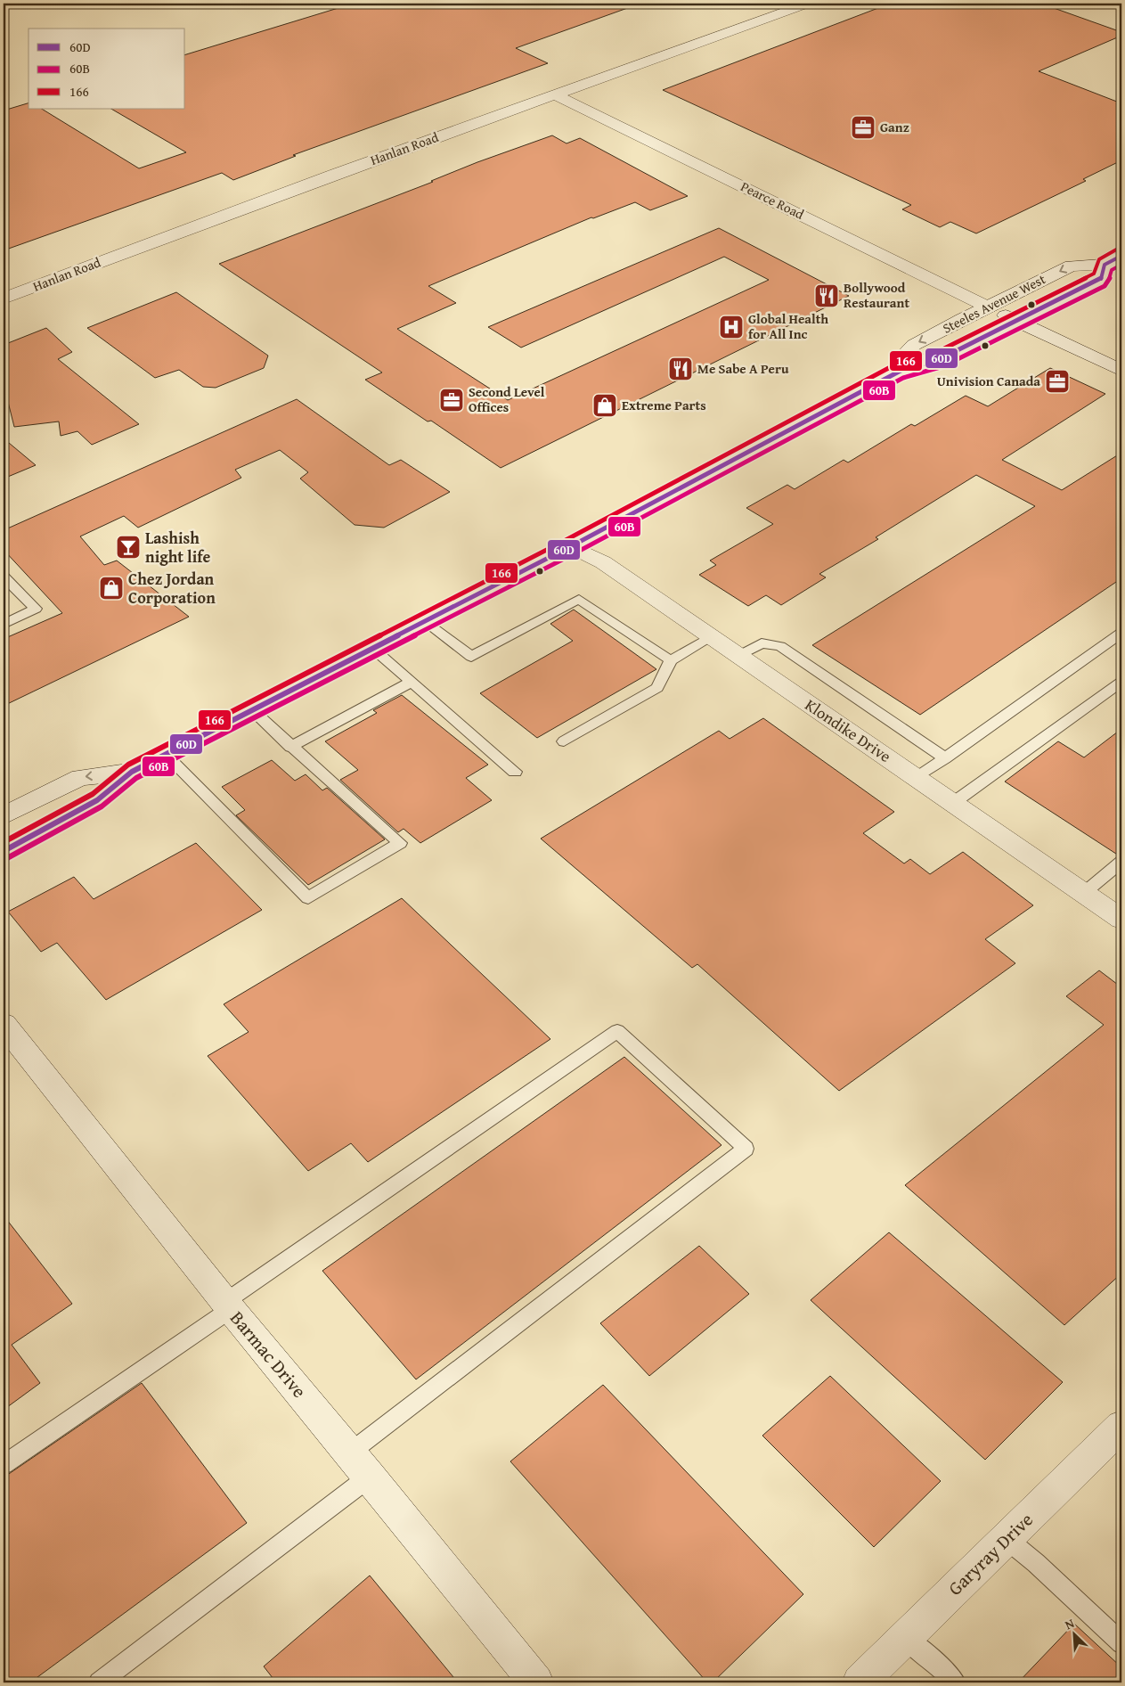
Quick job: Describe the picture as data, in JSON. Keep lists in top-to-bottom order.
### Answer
{
  "streets": {
    "street": [
      "Hanlan Road",
      "Pearce Road",
      "Steeles Avenue West",
      "Klondike Drive",
      "Barmac Drive",
      "Garyray Drive"
    ]
  },
  "crossings": [
    ["Hanlan Road", "Pearce Road"],
    ["Pearce Road", "Steeles Avenue West"],
    ["Steeles Avenue West", "Klondike Drive"]
  ],
  "places": {
    "office": ["Ganz", "Univision Canada", "Second Level Offices"],
    "restaurant": ["Bollywood Restaurant", "Me Sabe A Peru"],
    "hospital": ["Global Health for All Inc"],
    "shop": ["Extreme Parts", "Chez Jordan Corporation"],
    "bar": ["Lashish night life"]
  },
  "lines": ["transit line 166", "transit line 60D", "transit line 60B"],
  "legend": ["60D", "60B", "166"],
  "north": "top left"
}
